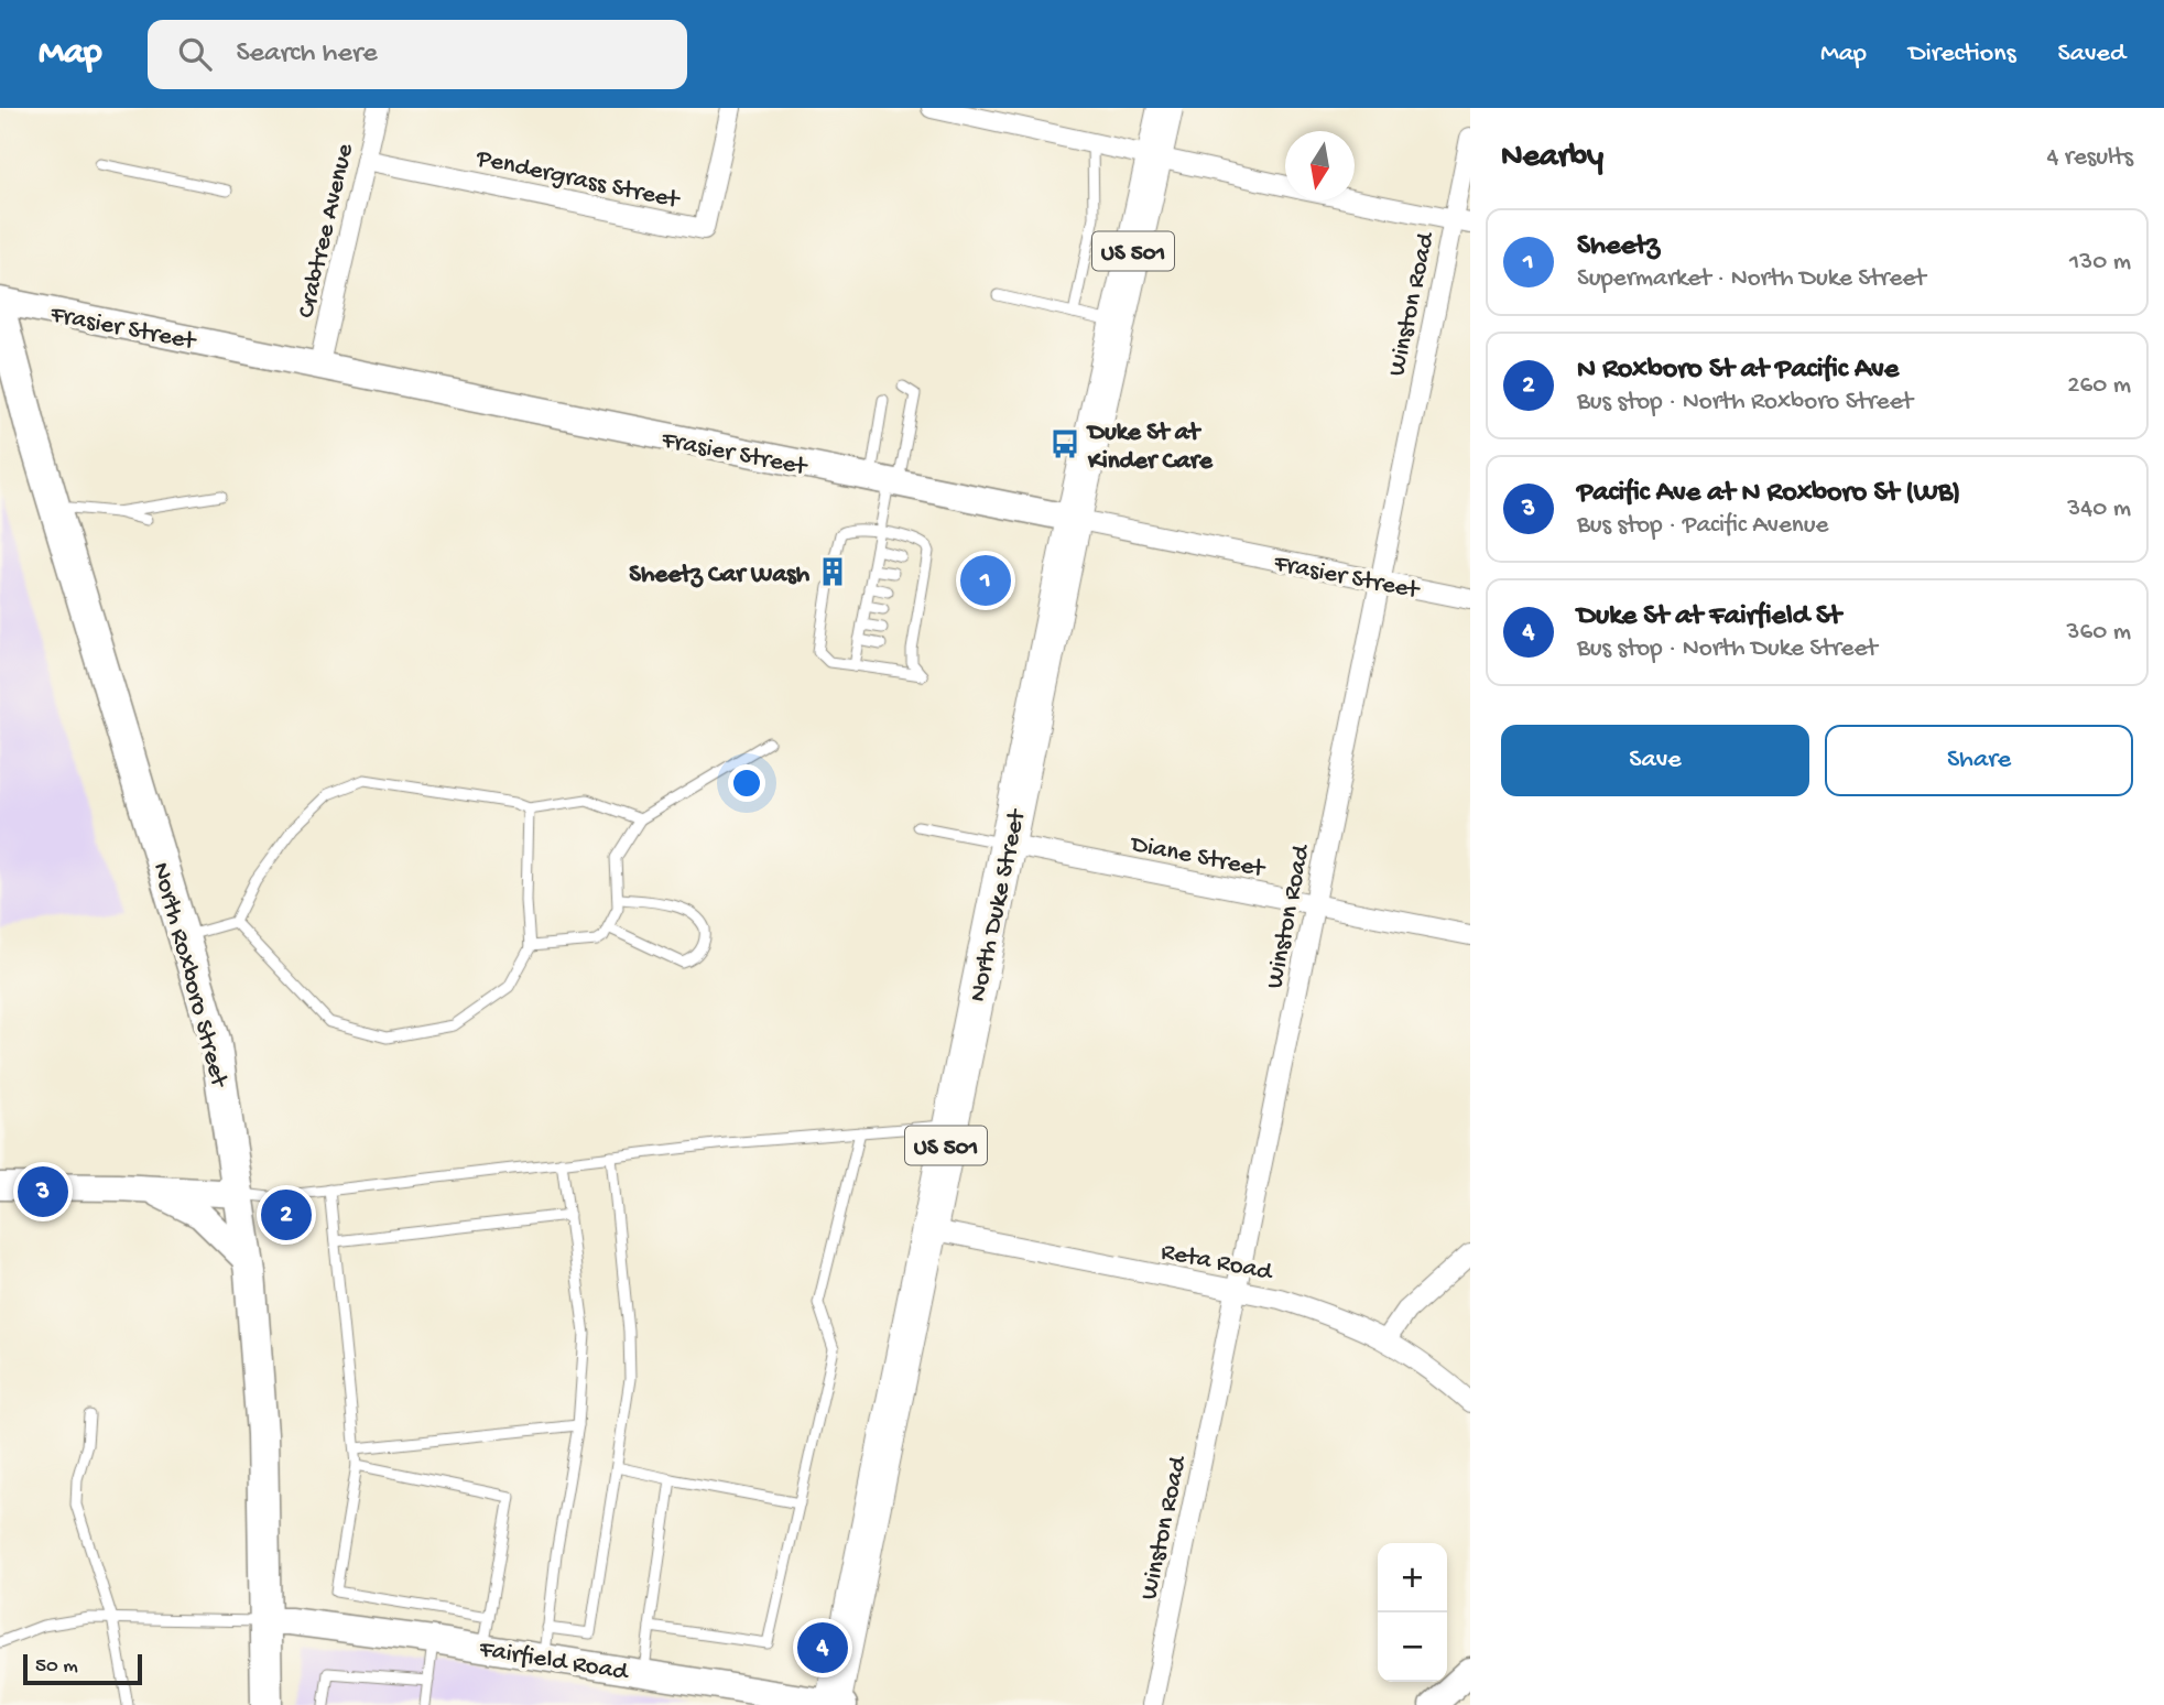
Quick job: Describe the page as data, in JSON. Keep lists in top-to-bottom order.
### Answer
{
  "streets": {
    "highway": ["US 501", "North Duke Street"],
    "main road": ["North Roxboro Street"],
    "street": [
      "Pendergrass Street",
      "Crabtree Avenue",
      "Winston Road",
      "Frasier Street",
      "Diane Street",
      "Reta Road",
      "Fairfield Road"
    ]
  },
  "crossings": [
    ["Pendergrass Street", "Crabtree Avenue"],
    ["Crabtree Avenue", "Frasier Street"],
    ["Winston Road", "Frasier Street"],
    ["Winston Road", "Diane Street"],
    ["Winston Road", "Reta Road"],
    ["Frasier Street", "North Duke Street"],
    ["Diane Street", "North Duke Street"],
    ["North Duke Street", "Reta Road"],
    ["North Duke Street", "Fairfield Road"],
    ["North Roxboro Street", "Fairfield Road"]
  ],
  "places": {
    "bus stop": ["Duke St at Kinder Care"],
    "building": ["Sheetz Car Wash"]
  },
  "scale_bar": "50 m",
  "north": "bottom",
  "page": {
    "header": "Map",
    "search": "Search here",
    "nav": ["Map", "Directions", "Saved"],
    "heading": ["Nearby", "4 results"],
    "list": [
      {
        "mark": "1",
        "name": "Sheetz",
        "note": "Supermarket · North Duke Street",
        "value": "130 m"
      },
      {
        "mark": "2",
        "name": "N Roxboro St at Pacific Ave",
        "note": "Bus stop · North Roxboro Street",
        "value": "260 m"
      },
      {
        "mark": "3",
        "name": "Pacific Ave at N Roxboro St (WB)",
        "note": "Bus stop · Pacific Avenue",
        "value": "340 m"
      },
      {
        "mark": "4",
        "name": "Duke St at Fairfield St",
        "note": "Bus stop · North Duke Street",
        "value": "360 m"
      }
    ],
    "pins": [
      "1",
      "3",
      "2",
      "4"
    ],
    "buttons": ["Save", "Share"],
    "map_buttons": ["+", "−"],
    "scale": "50 m"
  }
}
